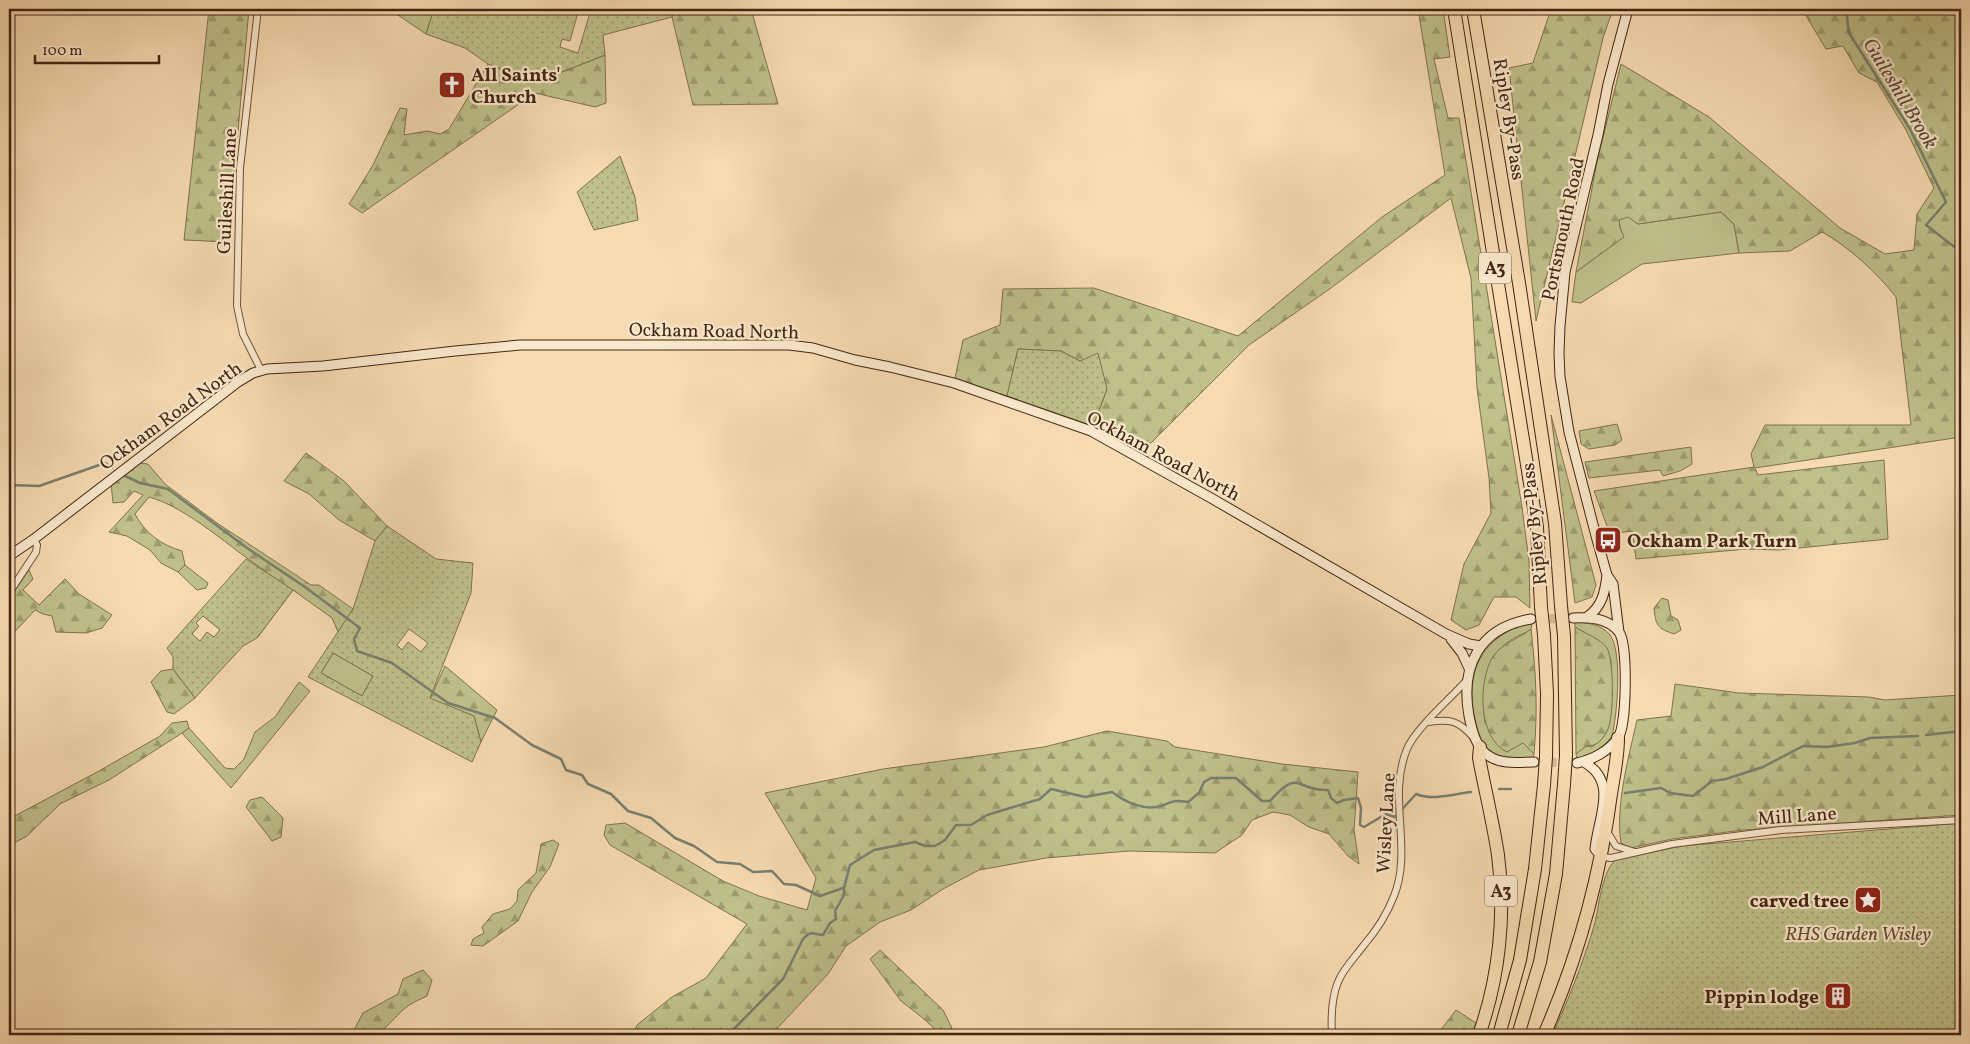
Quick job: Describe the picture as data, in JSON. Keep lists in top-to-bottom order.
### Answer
{
  "streets": {
    "highway": ["Ripley By-Pass", "A3"],
    "main road": ["Portsmouth Road", "Ockham Road North"],
    "street": ["Guileshill Lane", "Mill Lane", "Wisley Lane"]
  },
  "crossings": [
    ["Guileshill Lane", "Ockham Road North"]
  ],
  "water": ["Guileshill Brook"],
  "parks": ["RHS Garden Wisley"],
  "places": {
    "church": ["All Saints' Church"],
    "bus stop": ["Ockham Park Turn"],
    "place": ["carved tree"],
    "building": ["Pippin lodge"]
  },
  "scale_bar": "100 m"
}
